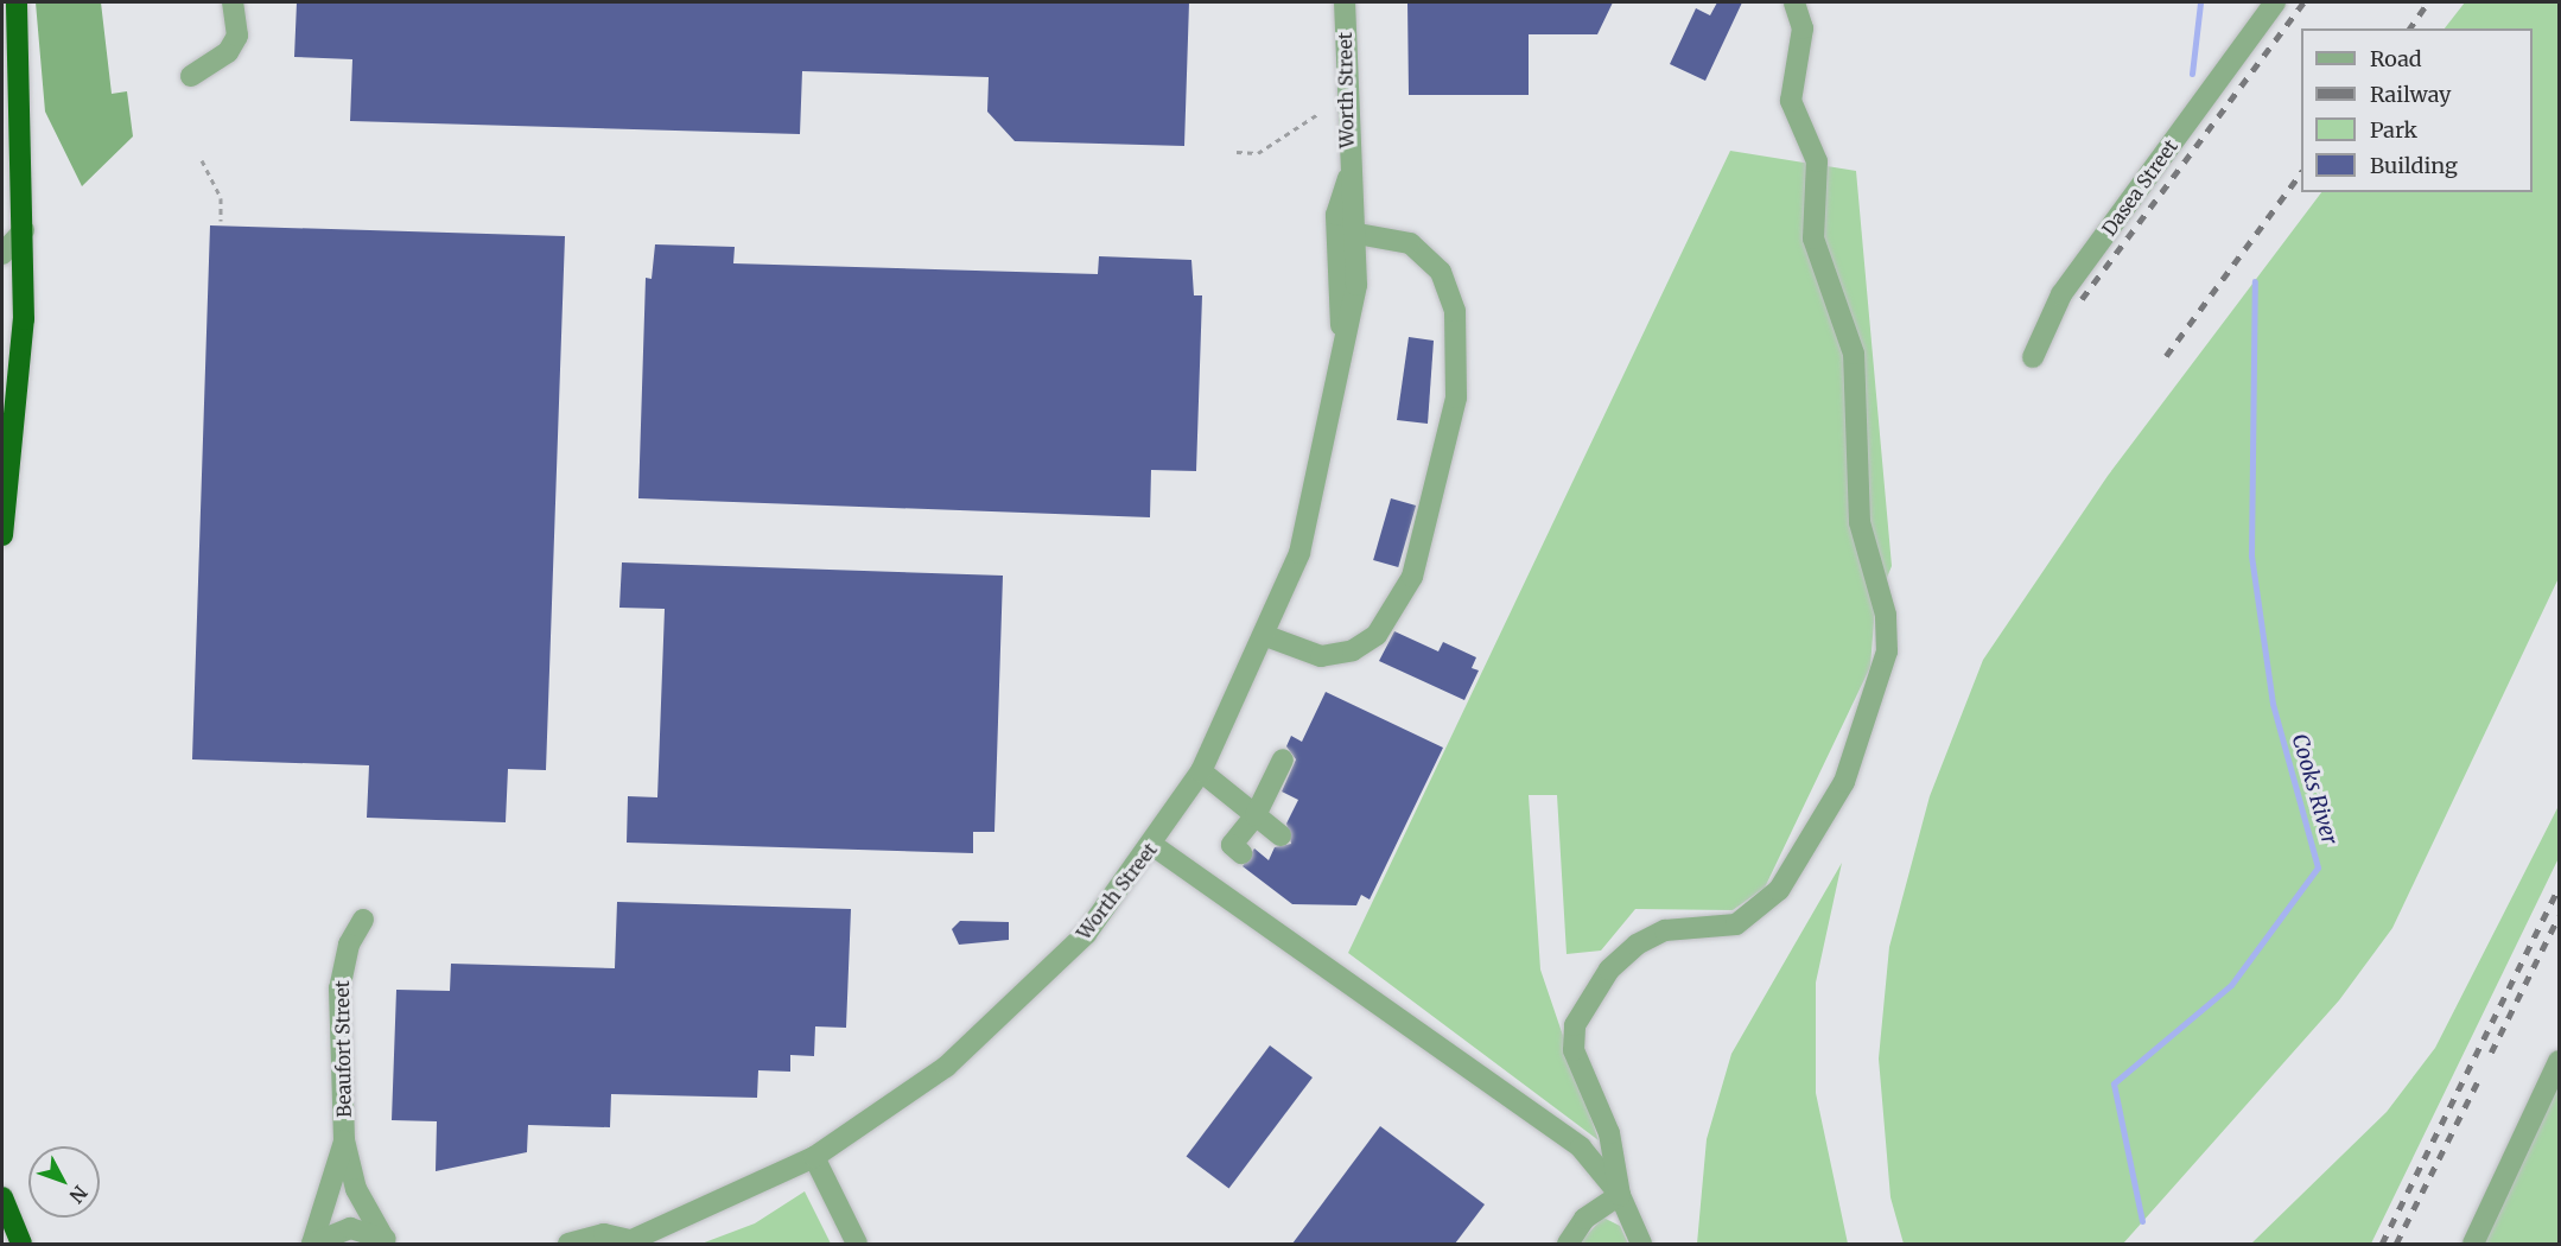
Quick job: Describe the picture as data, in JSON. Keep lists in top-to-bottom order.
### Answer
{
  "streets": {
    "street": ["Worth Street", "Dasea Street", "Beaufort Street"]
  },
  "water": ["Cooks River"],
  "legend": [
    "Road",
    "Railway",
    "Park",
    "Building"
  ],
  "north": "bottom right"
}
